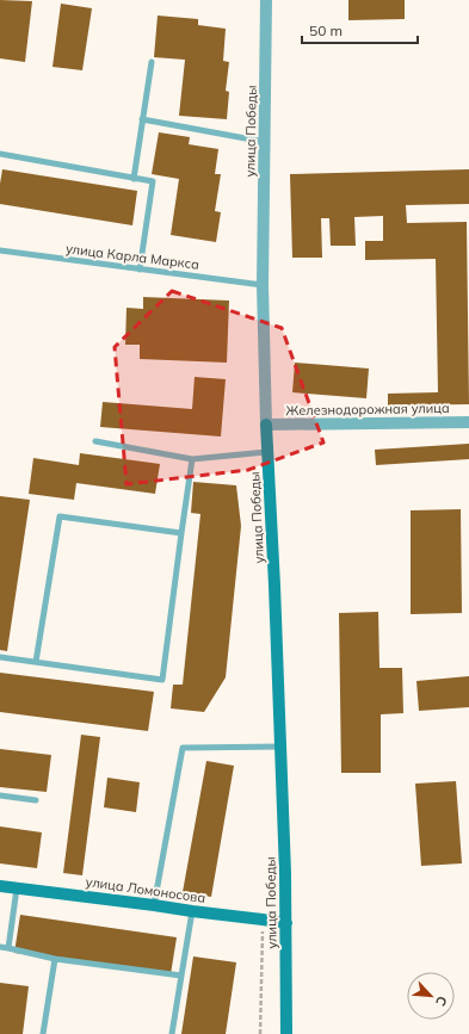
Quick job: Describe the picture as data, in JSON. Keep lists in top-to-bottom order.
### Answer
{
  "streets": {
    "street": ["улица Победы", "Железнодорожная улица", "улица Ломоносова"],
    "lane": ["улица Карла Маркса"]
  },
  "crossings": [
    ["улица Победы", "улица Карла Маркса"],
    ["улица Победы", "Железнодорожная улица"],
    ["улица Победы", "улица Ломоносова"]
  ],
  "scale_bar": "50 m",
  "north": "bottom right"
}
